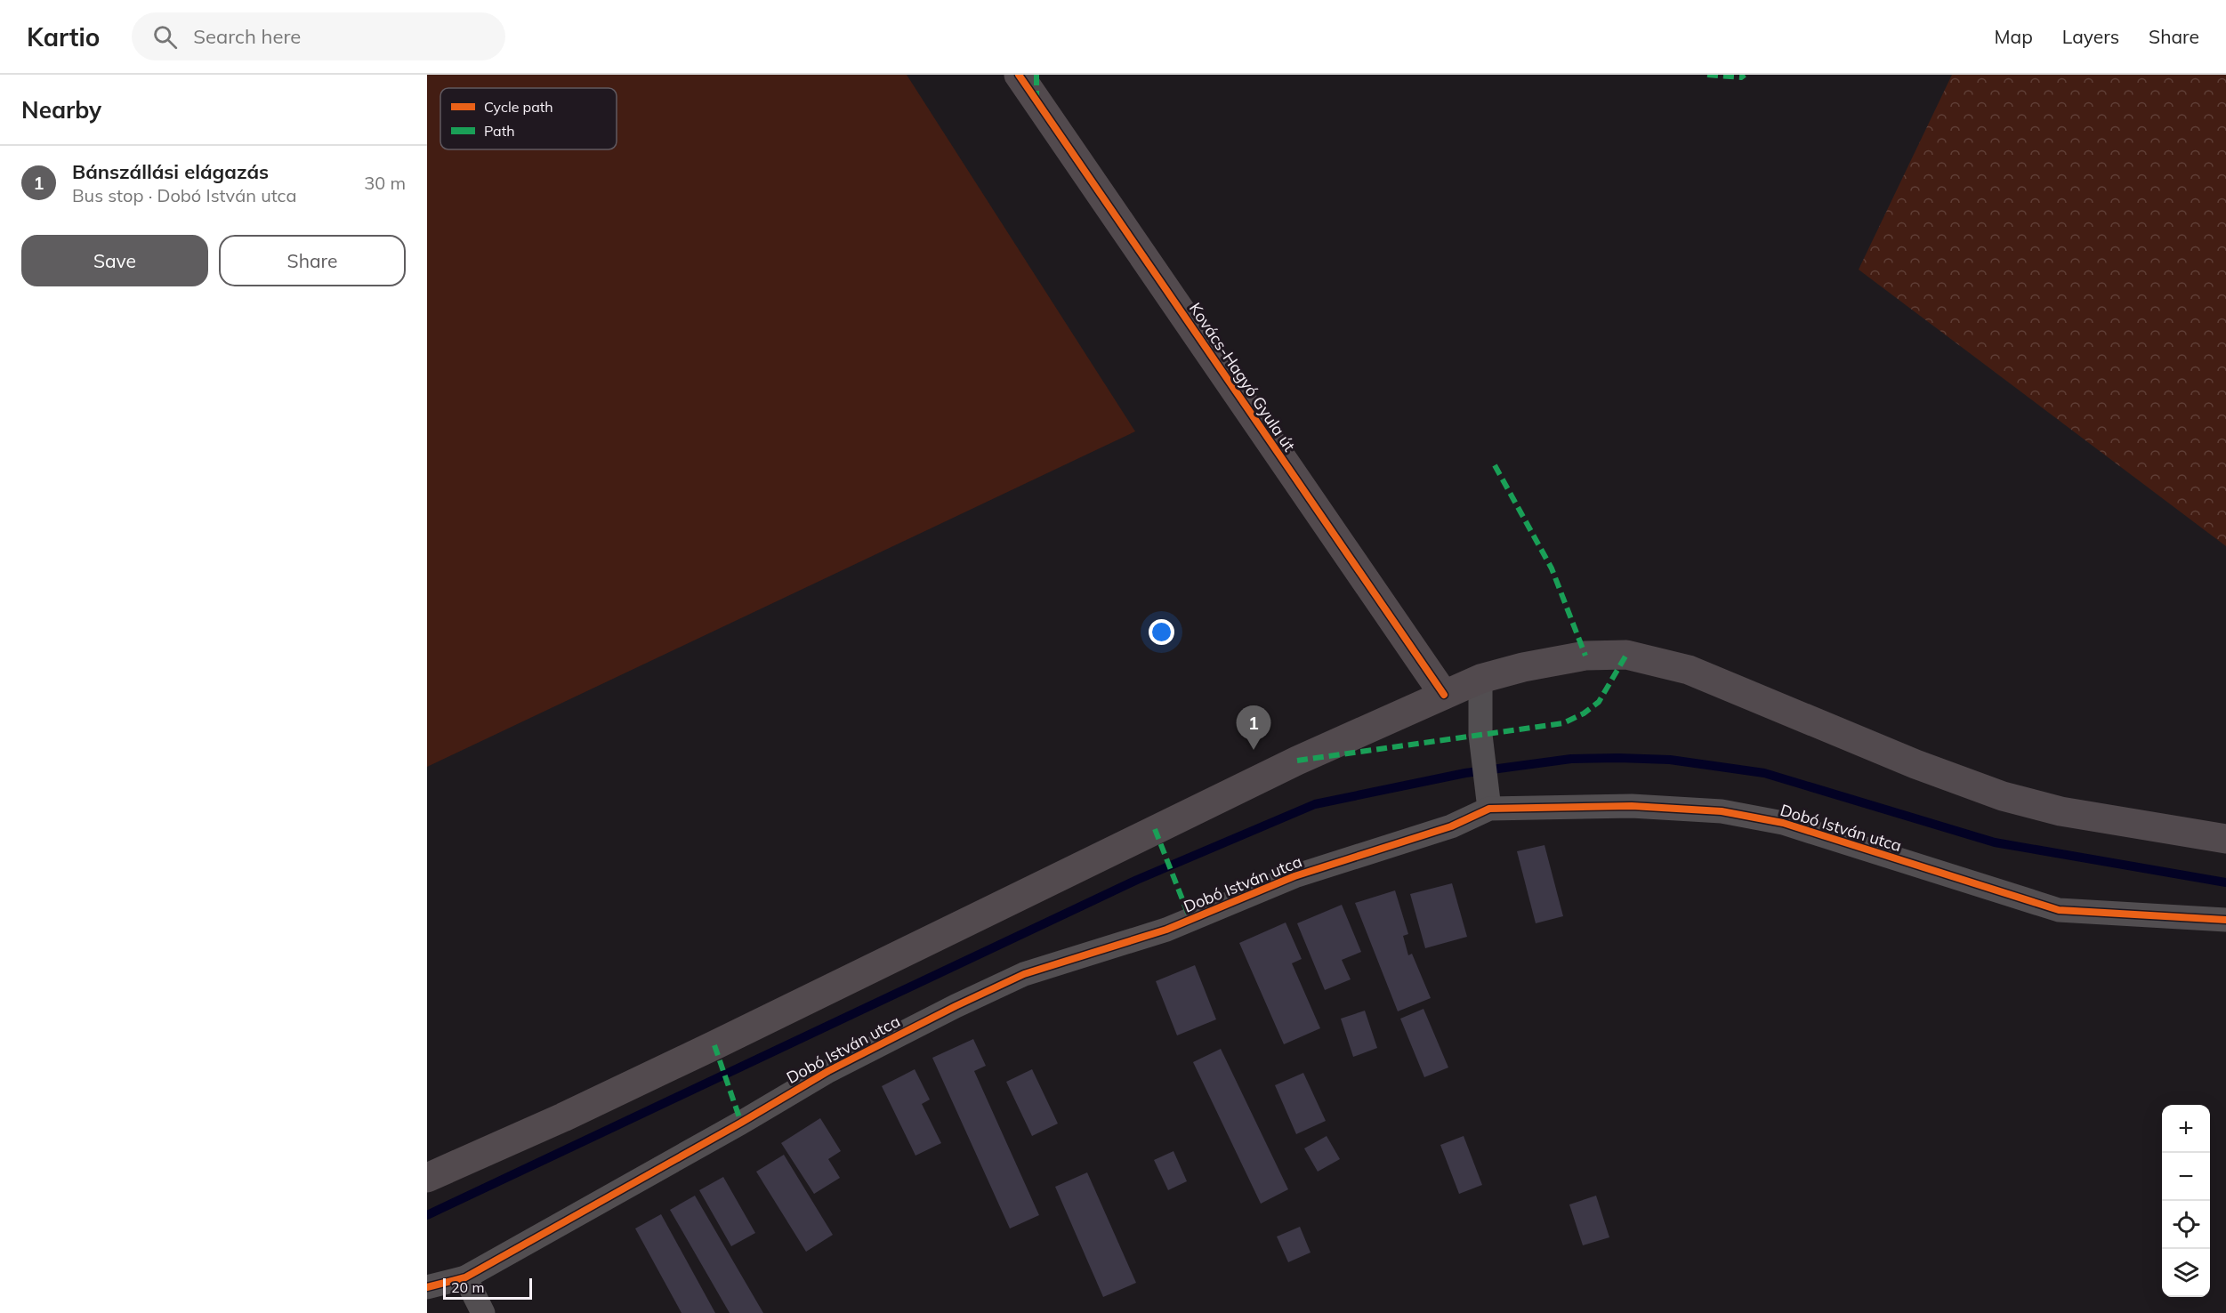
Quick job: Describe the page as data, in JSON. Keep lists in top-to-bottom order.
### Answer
{
  "streets": {
    "main road": ["Kovács-Hagyó Gyula út"],
    "street": ["Dobó István utca"]
  },
  "legend": ["Cycle path", "Path"],
  "scale_bar": "20 m",
  "page": {
    "header": "Kartio",
    "search": "Search here",
    "nav": ["Map", "Layers", "Share"],
    "heading": "Nearby",
    "list": [
      {
        "mark": "1",
        "name": "Bánszállási elágazás",
        "note": "Bus stop · Dobó István utca",
        "value": "30 m"
      }
    ],
    "buttons": ["Save", "Share"],
    "pins": "1",
    "map_buttons": ["+", "−"],
    "scale": "20 m"
  }
}
